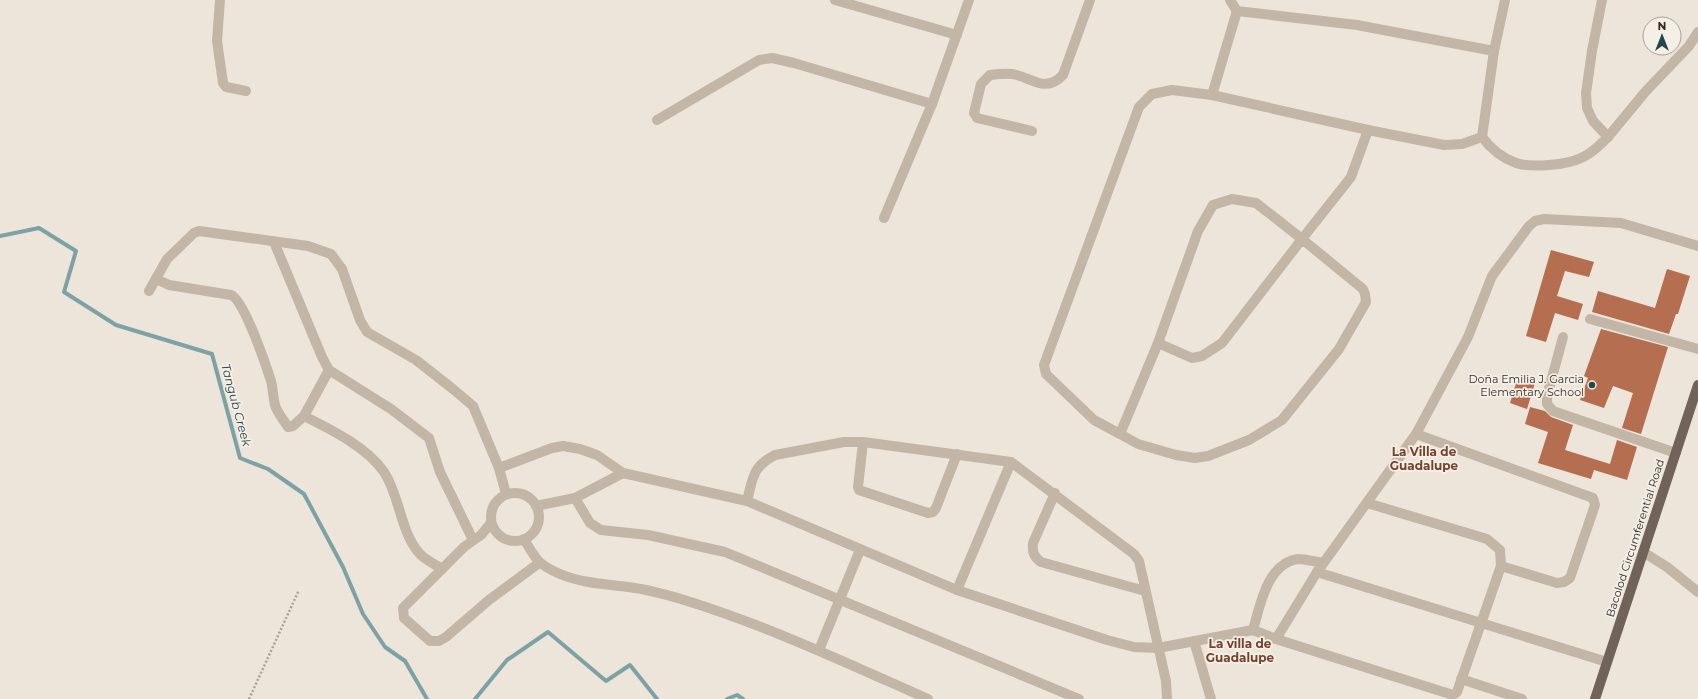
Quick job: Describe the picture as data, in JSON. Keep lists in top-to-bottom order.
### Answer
{
  "streets": {
    "main road": ["Bacolod Circumferential Road"]
  },
  "districts": ["La Villa de Guadalupe", "La villa de Guadalupe"],
  "water": ["Tangub Creek"],
  "places": ["Doña Emilia J. Garcia Elementary School"],
  "north": "top"
}
